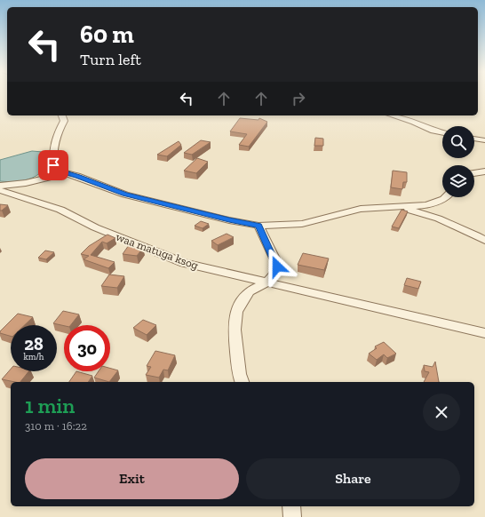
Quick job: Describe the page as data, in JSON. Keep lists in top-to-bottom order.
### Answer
{
  "streets": {
    "street": ["waa matuga ksog"]
  },
  "page": {
    "turn": ["60 m", "Turn left"],
    "speed": "28 km/h",
    "limit": "30",
    "heading": ["1 min", "310 m · 16:22"],
    "buttons": ["Exit", "Share"]
  }
}
